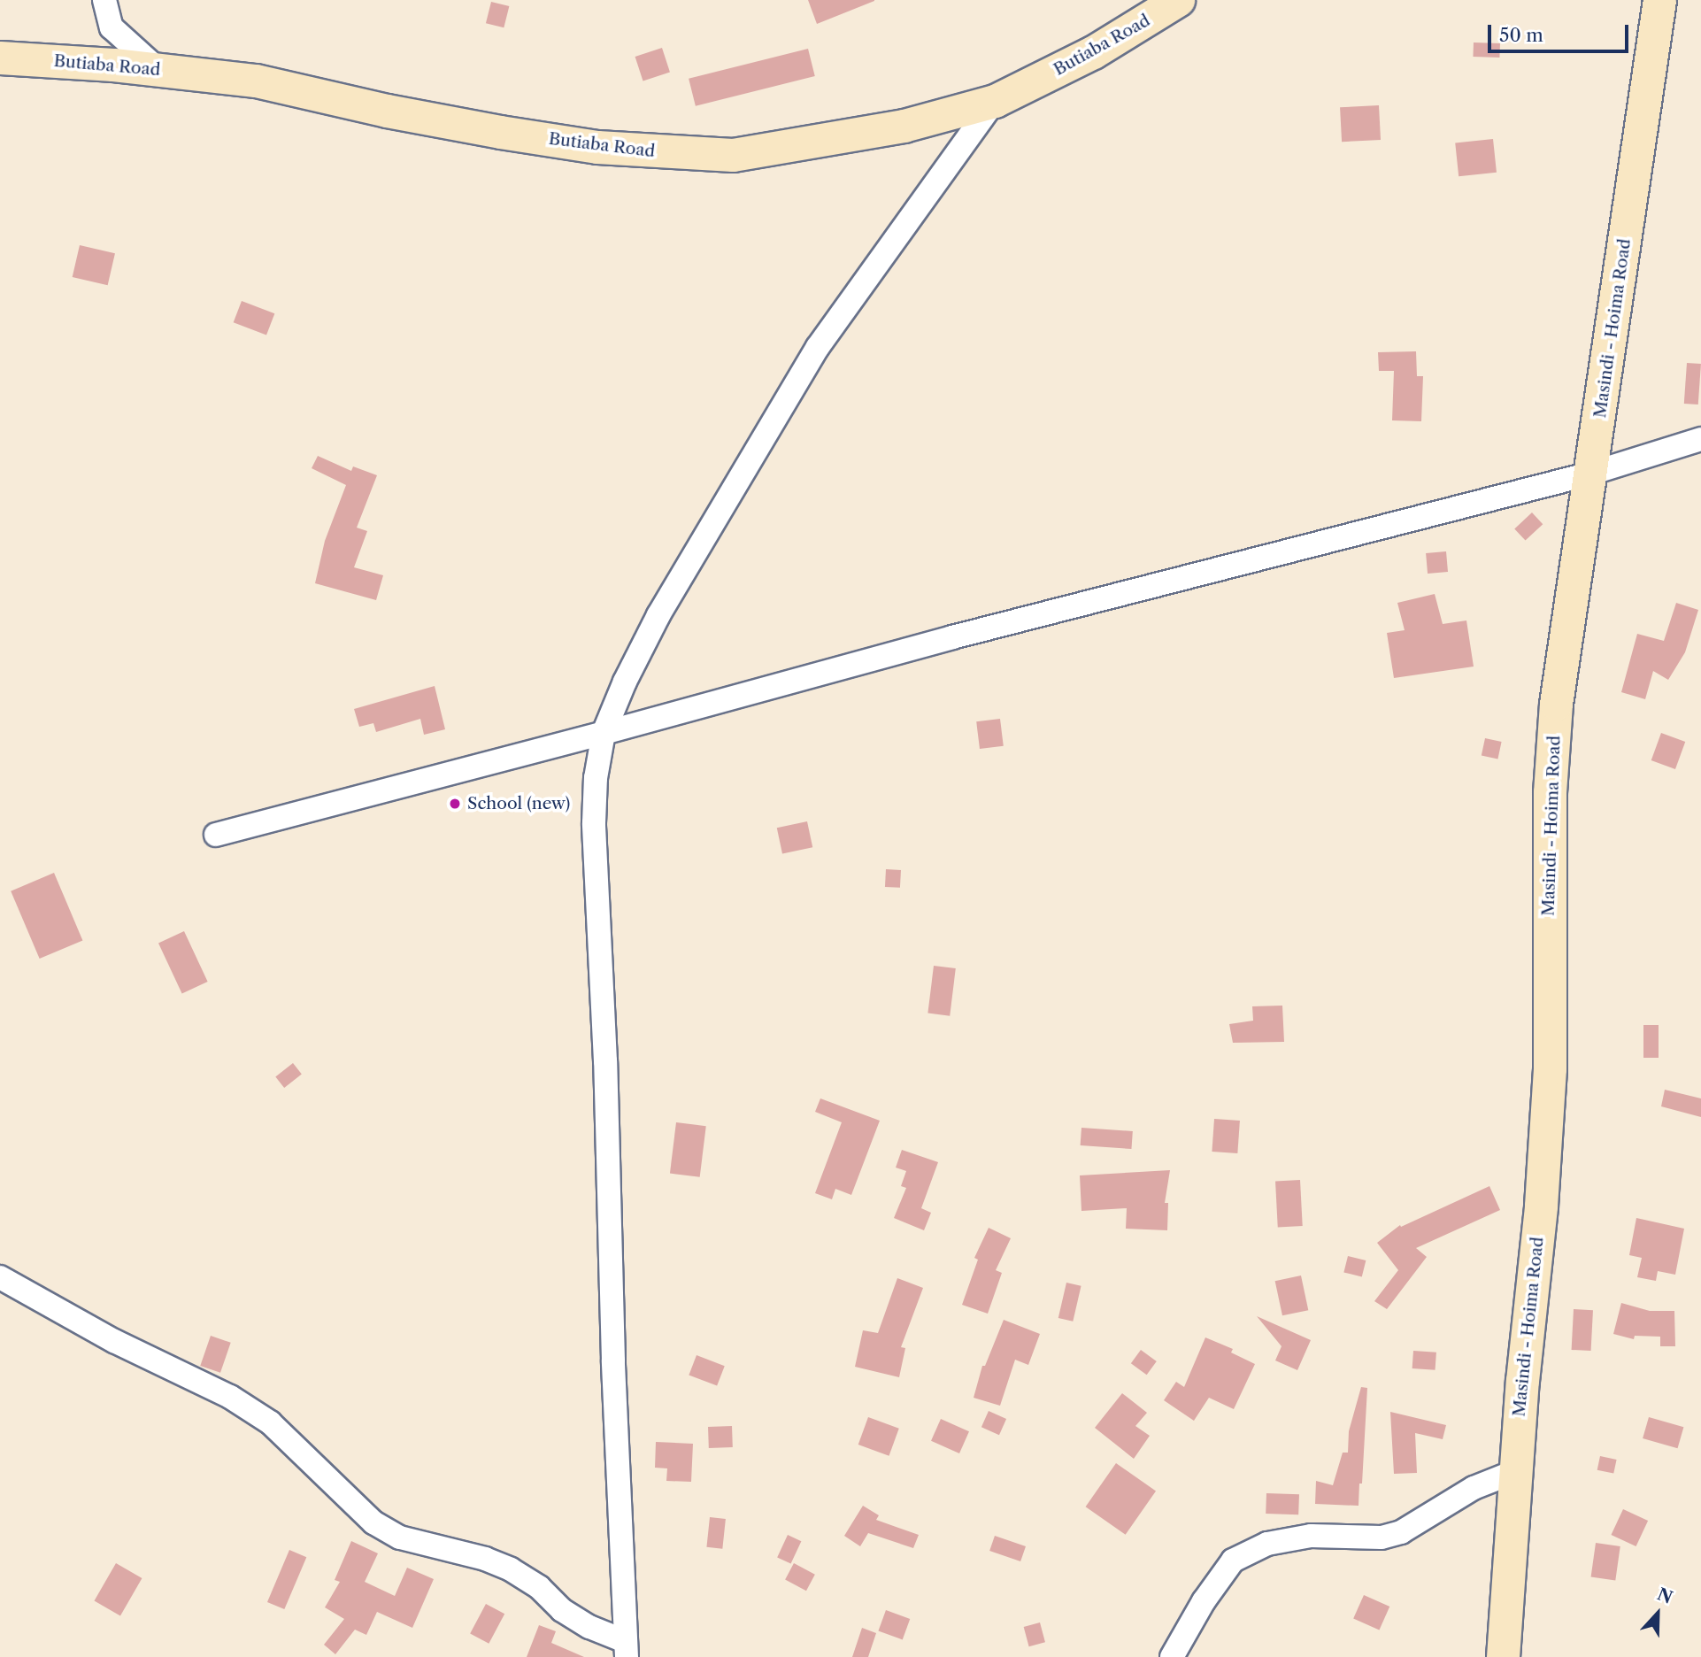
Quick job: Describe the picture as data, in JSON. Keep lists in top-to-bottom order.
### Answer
{
  "streets": {
    "main road": ["Butiaba Road", "Masindi - Hoima Road"]
  },
  "places": ["School (new)"],
  "scale_bar": "50 m",
  "north": "top"
}
